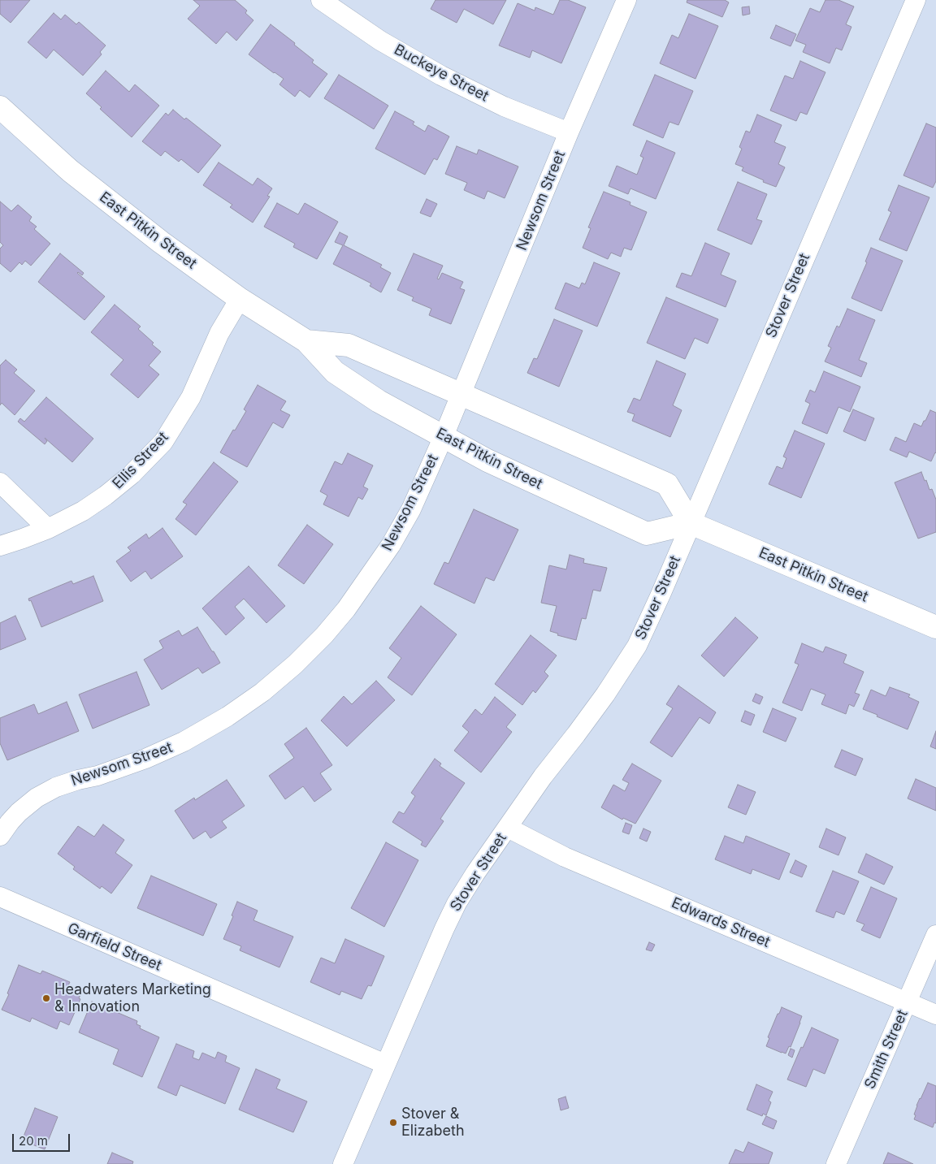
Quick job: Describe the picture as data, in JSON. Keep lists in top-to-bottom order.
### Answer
{
  "streets": {
    "street": [
      "Buckeye Street",
      "Newsom Street",
      "East Pitkin Street",
      "Stover Street",
      "Ellis Street",
      "Edwards Street",
      "Garfield Street",
      "Smith Street"
    ]
  },
  "crossings": [
    ["Buckeye Street", "Newsom Street"],
    ["Newsom Street", "East Pitkin Street"],
    ["East Pitkin Street", "Stover Street"],
    ["East Pitkin Street", "Ellis Street"],
    ["Stover Street", "Edwards Street"],
    ["Stover Street", "Garfield Street"],
    ["Edwards Street", "Smith Street"]
  ],
  "places": ["Headwaters Marketing & Innovation", "Stover & Elizabeth"],
  "scale_bar": "20 m"
}
